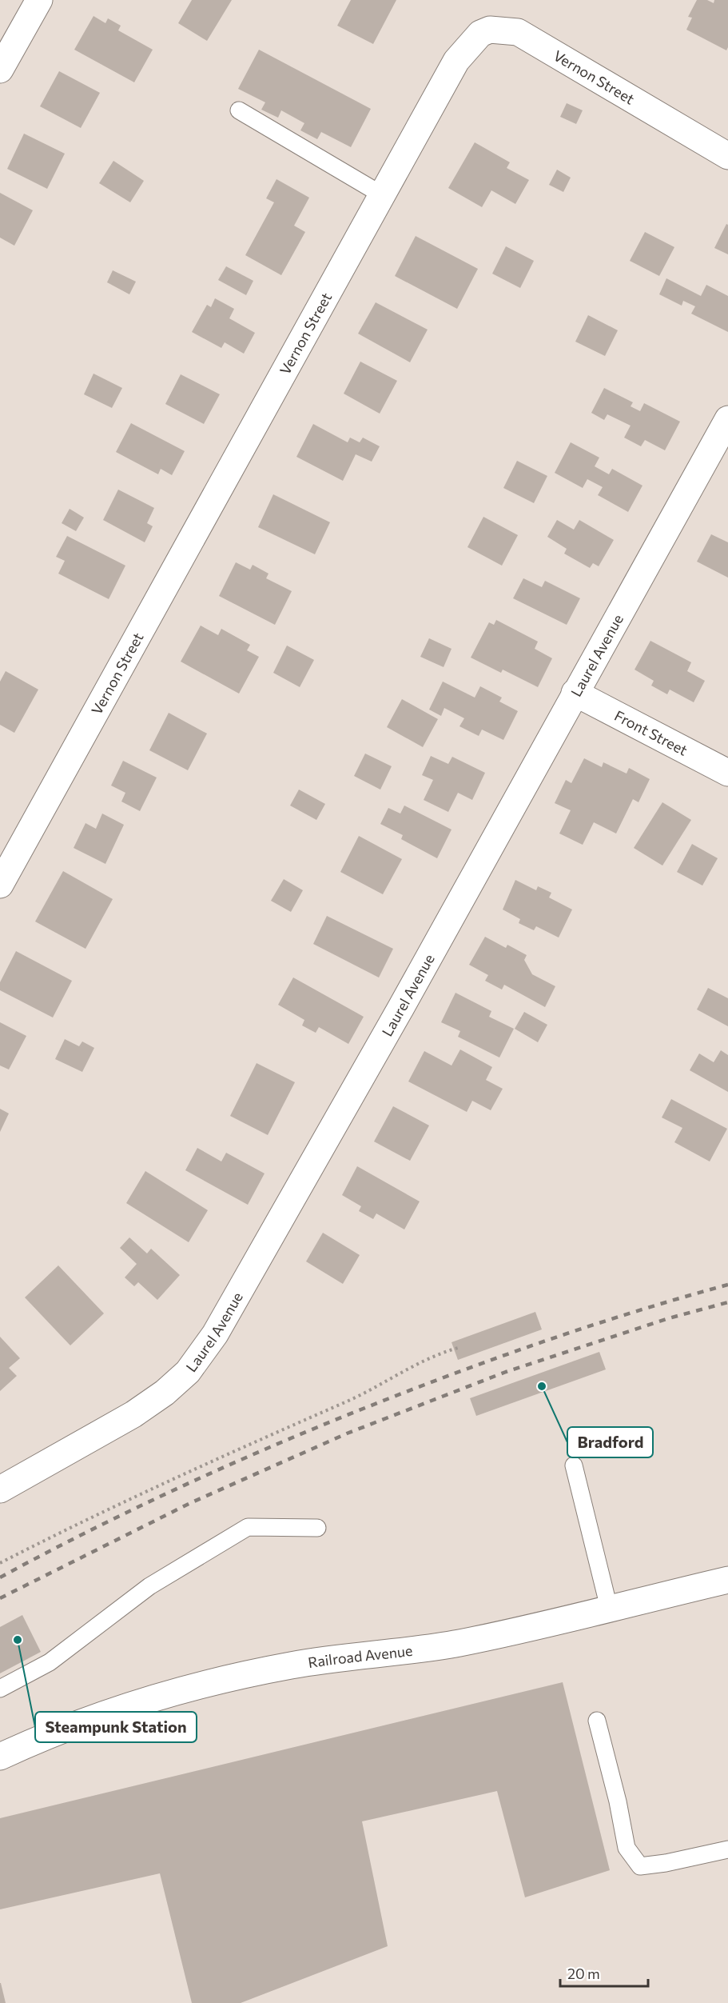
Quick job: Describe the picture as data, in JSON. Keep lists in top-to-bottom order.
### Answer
{
  "streets": {
    "street": [
      "Vernon Street",
      "Laurel Avenue",
      "Front Street",
      "Railroad Avenue"
    ]
  },
  "crossings": [
    ["Laurel Avenue", "Front Street"]
  ],
  "places": ["Bradford", "Steampunk Station"],
  "scale_bar": "20 m"
}
